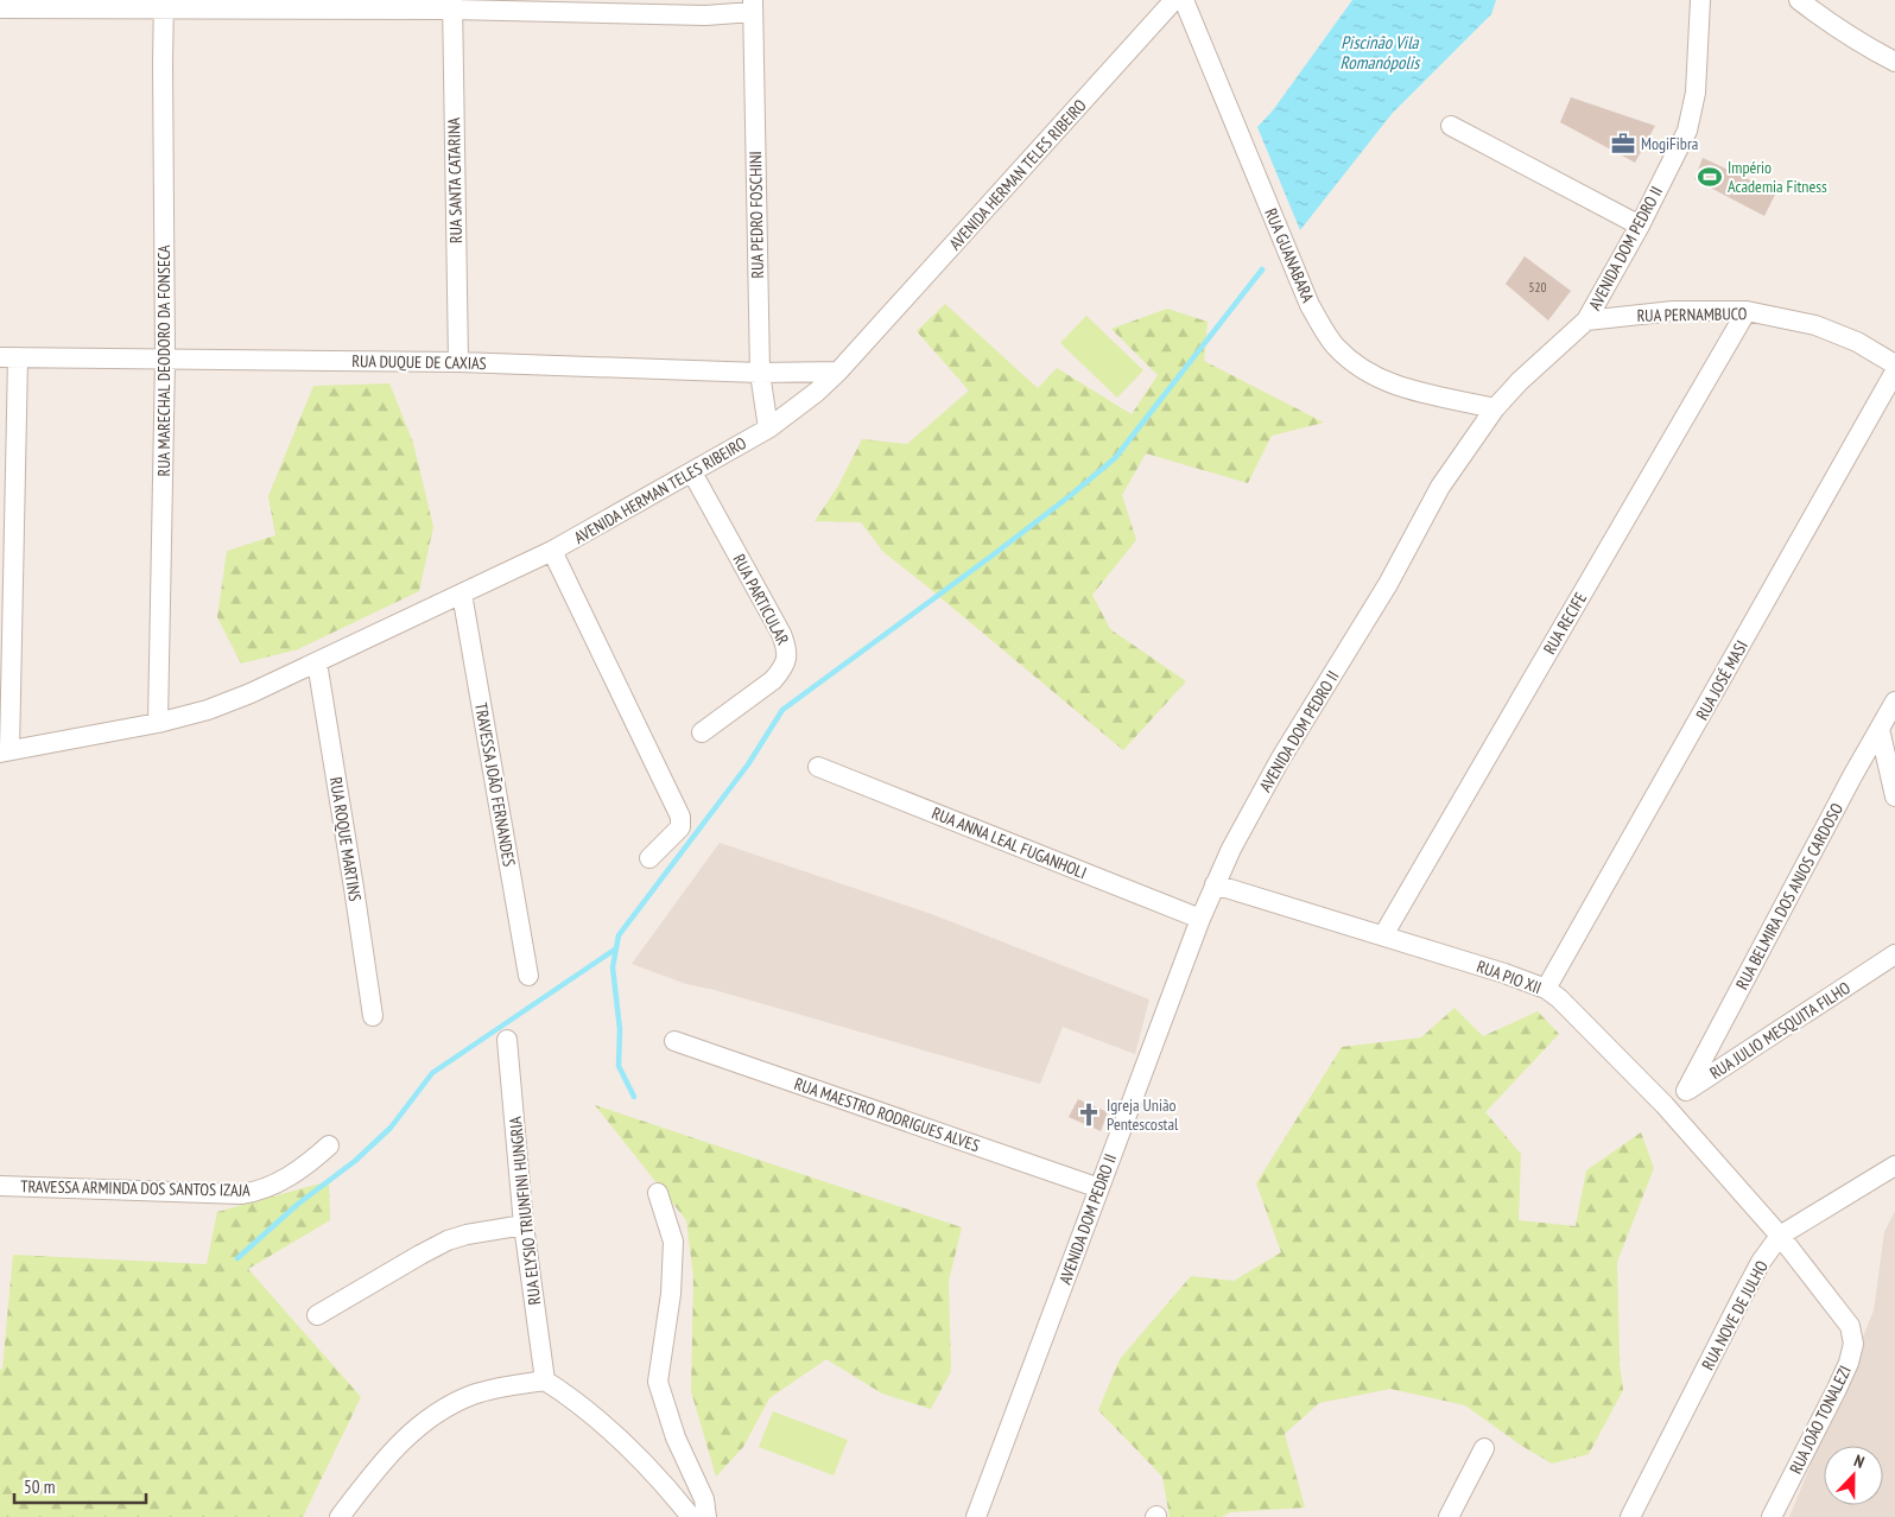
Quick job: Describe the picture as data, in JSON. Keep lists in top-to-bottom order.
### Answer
{
  "streets": {
    "street": [
      "AVENIDA HERMAN TELES RIBEIRO",
      "RUA SANTA CATARINA",
      "RUA PEDRO FOSCHINI",
      "AVENIDA DOM PEDRO II",
      "RUA GUANABARA",
      "RUA PERNAMBUCO",
      "RUA MARECHAL DEODORO DA FONSECA",
      "RUA DUQUE DE CAXIAS",
      "RUA PARTICULAR",
      "RUA RECIFE",
      "RUA JOSÉ MASI",
      "TRAVESSA JOÃO FERNANDES",
      "RUA ROQUE MARTINS",
      "RUA ANNA LEAL FUGANHOLI",
      "RUA BELMIRA DOS ANJOS CARDOSO",
      "RUA PIO XII",
      "RUA JULIO MESQUITA FILHO",
      "RUA MAESTRO RODRIGUES ALVES",
      "TRAVESSA ARMINDA DOS SANTOS IZAJA",
      "RUA ELYSIO TRIUNFINI HUNGRIA",
      "RUA NOVE DE JULHO",
      "RUA JOÃO TONALEZI"
    ]
  },
  "crossings": [
    ["AVENIDA HERMAN TELES RIBEIRO", "RUA PEDRO FOSCHINI"],
    ["AVENIDA HERMAN TELES RIBEIRO", "RUA MARECHAL DEODORO DA FONSECA"],
    ["AVENIDA HERMAN TELES RIBEIRO", "RUA DUQUE DE CAXIAS"],
    ["AVENIDA HERMAN TELES RIBEIRO", "RUA PARTICULAR"],
    ["AVENIDA HERMAN TELES RIBEIRO", "TRAVESSA JOÃO FERNANDES"],
    ["AVENIDA HERMAN TELES RIBEIRO", "RUA ROQUE MARTINS"],
    ["RUA SANTA CATARINA", "RUA DUQUE DE CAXIAS"],
    ["RUA PEDRO FOSCHINI", "RUA DUQUE DE CAXIAS"],
    ["AVENIDA DOM PEDRO II", "RUA GUANABARA"],
    ["AVENIDA DOM PEDRO II", "RUA PERNAMBUCO"],
    ["AVENIDA DOM PEDRO II", "RUA ANNA LEAL FUGANHOLI"],
    ["AVENIDA DOM PEDRO II", "RUA PIO XII"],
    ["AVENIDA DOM PEDRO II", "RUA MAESTRO RODRIGUES ALVES"],
    ["RUA PERNAMBUCO", "RUA RECIFE"],
    ["RUA MARECHAL DEODORO DA FONSECA", "RUA DUQUE DE CAXIAS"],
    ["RUA RECIFE", "RUA PIO XII"],
    ["RUA JOSÉ MASI", "RUA PIO XII"],
    ["RUA BELMIRA DOS ANJOS CARDOSO", "RUA JULIO MESQUITA FILHO"],
    ["RUA PIO XII", "RUA JULIO MESQUITA FILHO"],
    ["RUA PIO XII", "RUA NOVE DE JULHO"],
    ["RUA PIO XII", "RUA JOÃO TONALEZI"],
    ["RUA NOVE DE JULHO", "RUA JOÃO TONALEZI"]
  ],
  "water": ["Piscinão Vila Romanópolis"],
  "places": {
    "office": ["MogiFibra"],
    "sports": ["Império Academia Fitness"],
    "church": ["Igreja União Pentescostal"]
  },
  "house_numbers": ["520"],
  "scale_bar": "50 m",
  "north": "top"
}
